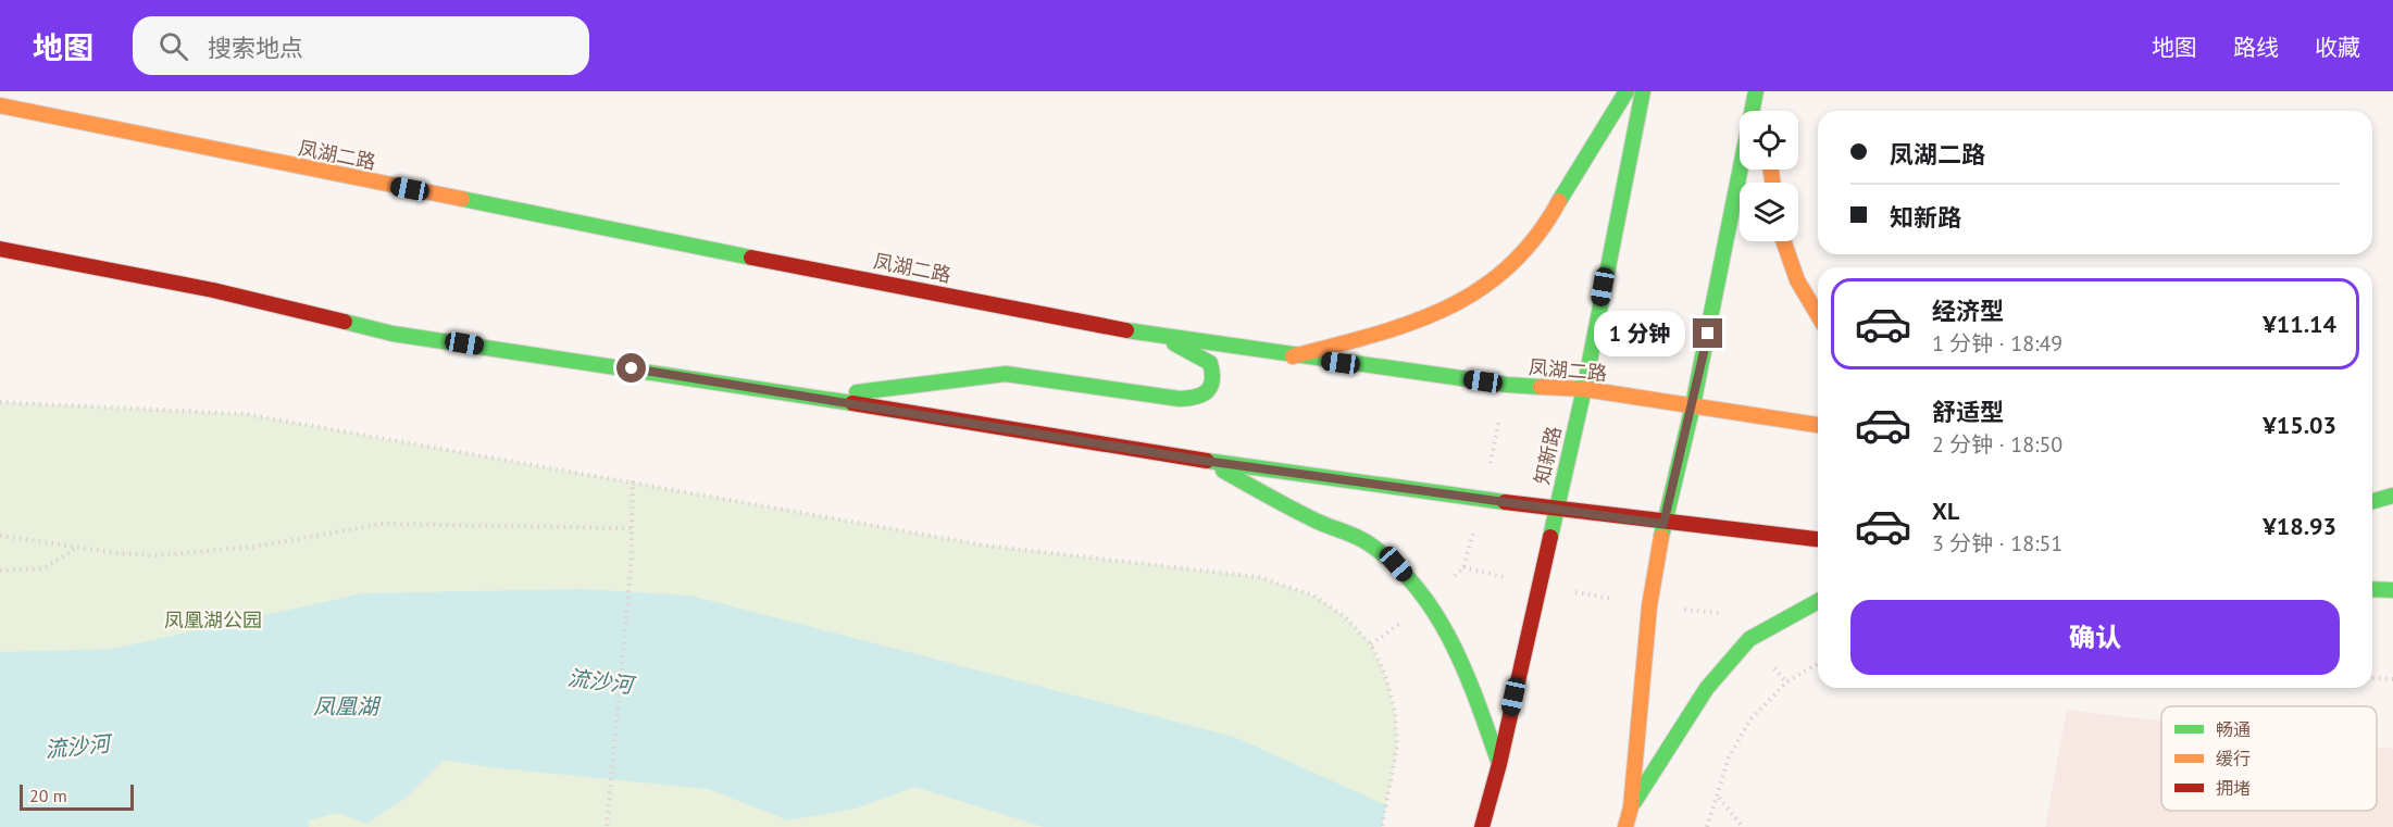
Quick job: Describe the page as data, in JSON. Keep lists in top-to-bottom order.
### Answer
{
  "streets": {
    "street": ["凤湖二路", "知新路"]
  },
  "crossings": [
    ["凤湖二路", "知新路"]
  ],
  "water": ["流沙河", "凤凰湖"],
  "parks": ["凤凰湖公园"],
  "legend": ["畅通", "缓行", "拥堵"],
  "scale_bar": "20 m",
  "page": {
    "header": "地图",
    "search": "搜索地点",
    "nav": ["地图", "路线", "收藏"],
    "banner": ["凤湖二路", "知新路"],
    "list": [
      {
        "name": "经济型",
        "note": "1 分钟 · 18:49",
        "value": "¥11.14"
      },
      {
        "name": "舒适型",
        "note": "2 分钟 · 18:50",
        "value": "¥15.03"
      },
      {
        "name": "XL",
        "note": "3 分钟 · 18:51",
        "value": "¥18.93"
      }
    ],
    "bubble": "1 分钟",
    "buttons": "确认",
    "scale": "20 m"
  }
}
